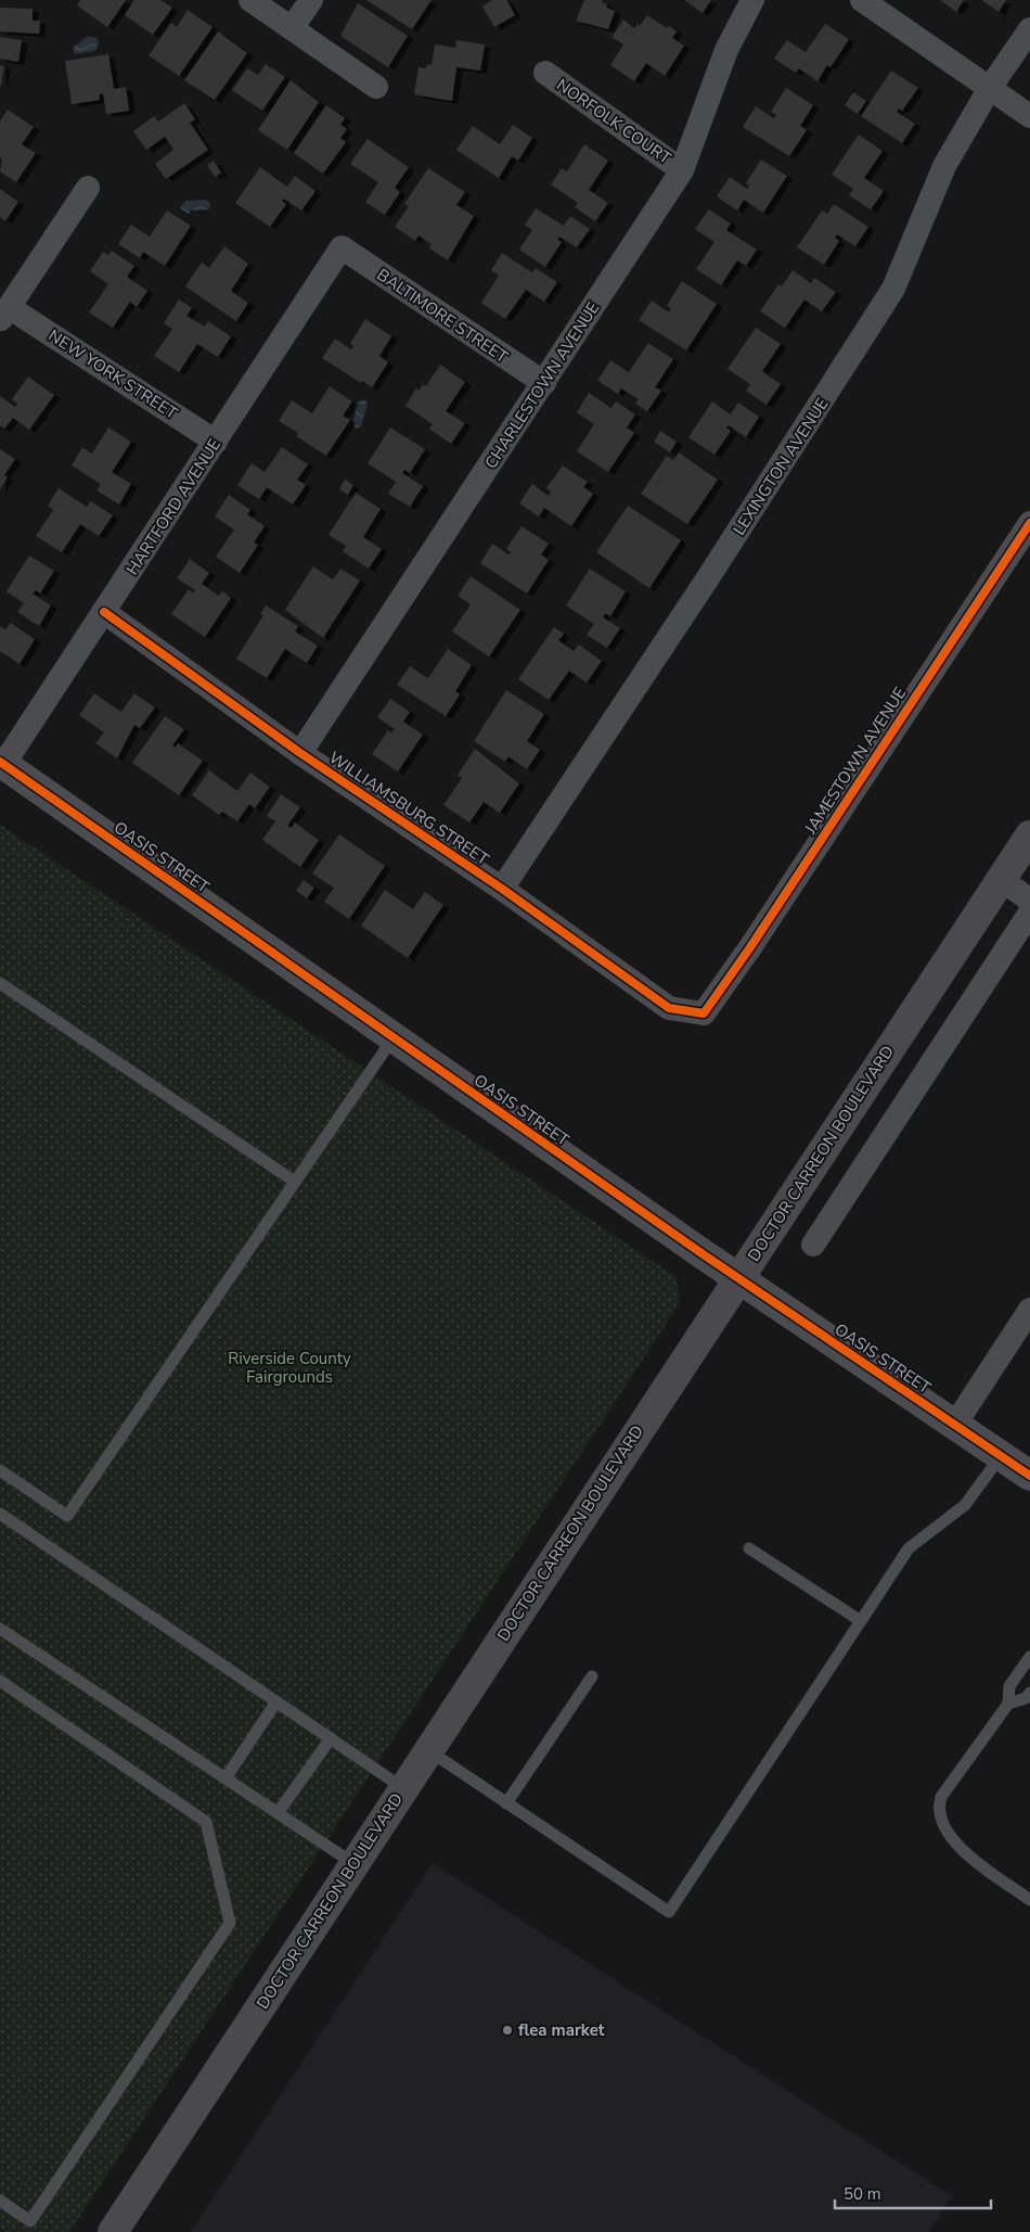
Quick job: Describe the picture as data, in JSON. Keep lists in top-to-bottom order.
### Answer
{
  "streets": {
    "main road": ["DOCTOR CARREON BOULEVARD"],
    "street": [
      "NORFOLK COURT",
      "BALTIMORE STREET",
      "NEW YORK STREET",
      "CHARLESTOWN AVENUE",
      "LEXINGTON AVENUE",
      "HARTFORD AVENUE",
      "JAMESTOWN AVENUE",
      "WILLIAMSBURG STREET",
      "OASIS STREET"
    ]
  },
  "crossings": [
    ["NORFOLK COURT", "CHARLESTOWN AVENUE"],
    ["BALTIMORE STREET", "CHARLESTOWN AVENUE"],
    ["BALTIMORE STREET", "HARTFORD AVENUE"],
    ["NEW YORK STREET", "HARTFORD AVENUE"],
    ["CHARLESTOWN AVENUE", "WILLIAMSBURG STREET"],
    ["LEXINGTON AVENUE", "WILLIAMSBURG STREET"],
    ["HARTFORD AVENUE", "WILLIAMSBURG STREET"],
    ["HARTFORD AVENUE", "OASIS STREET"],
    ["JAMESTOWN AVENUE", "WILLIAMSBURG STREET"],
    ["OASIS STREET", "DOCTOR CARREON BOULEVARD"]
  ],
  "parks": ["Riverside County Fairgrounds"],
  "places": ["flea market"],
  "scale_bar": "50 m"
}
